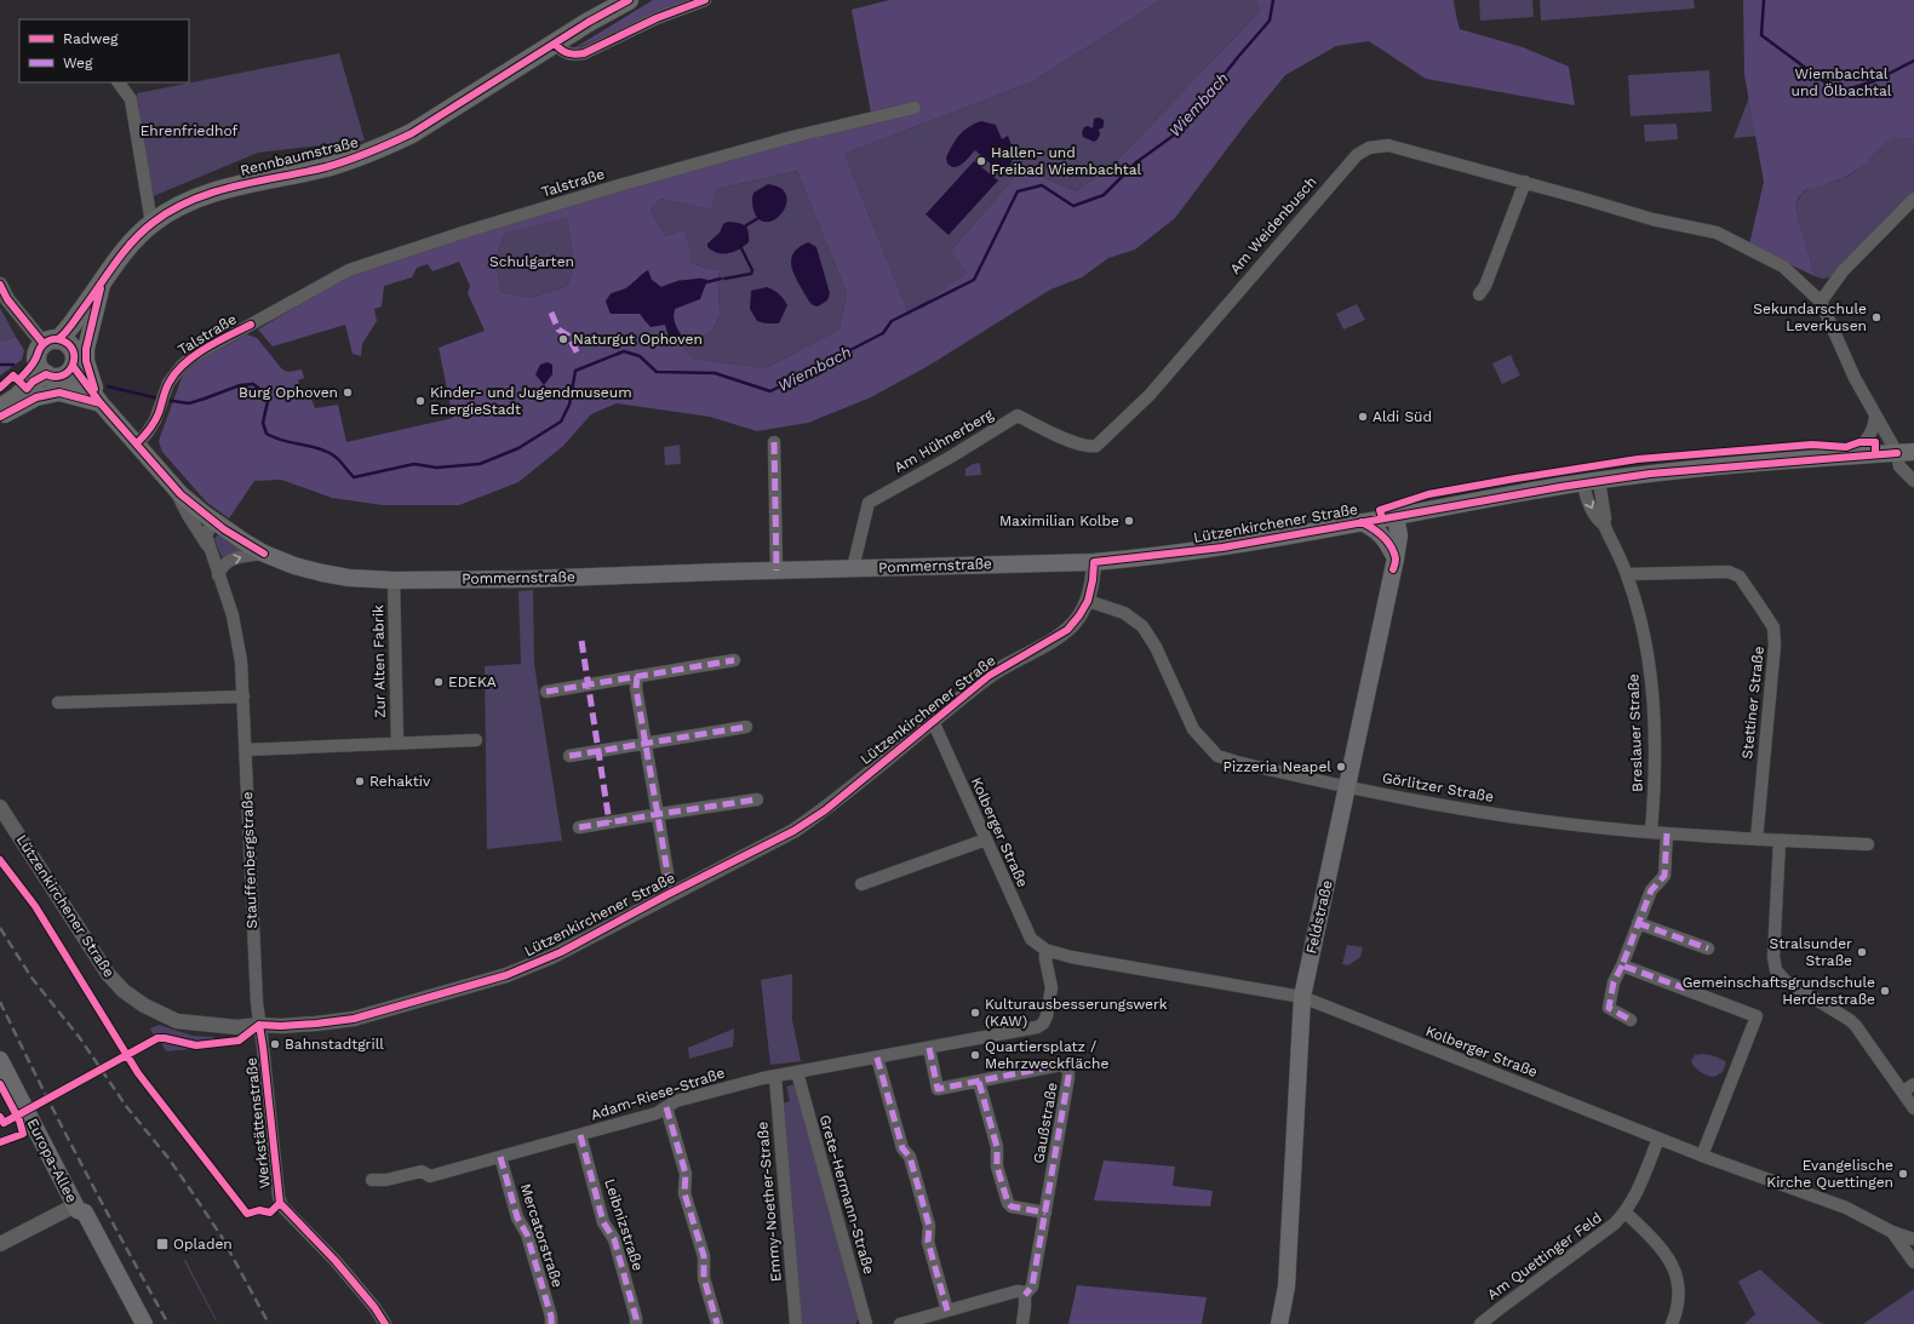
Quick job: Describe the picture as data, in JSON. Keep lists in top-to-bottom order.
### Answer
{
  "streets": {
    "main road": [
      "Rennbaumstraße",
      "Lützenkirchener Straße",
      "Pommernstraße",
      "Stauffenbergstraße",
      "Feldstraße",
      "Europa-Allee"
    ],
    "street": [
      "Talstraße",
      "Am Weidenbusch",
      "Am Hühnerberg",
      "Zur Alten Fabrik",
      "Stettiner Straße",
      "Breslauer Straße",
      "Görlitzer Straße",
      "Kolberger Straße",
      "Adam-Riese-Straße",
      "Werkstättenstraße",
      "Gaußstraße",
      "Grete-Hermann-Straße",
      "Emmy-Noether-Straße",
      "Leibnizstraße",
      "Mercatorstraße",
      "Am Quettinger Feld"
    ]
  },
  "crossings": [
    ["Rennbaumstraße", "Stauffenbergstraße"],
    ["Talstraße", "Stauffenbergstraße"],
    ["Am Weidenbusch", "Am Hühnerberg"],
    ["Am Hühnerberg", "Pommernstraße"],
    ["Lützenkirchener Straße", "Pommernstraße"],
    ["Lützenkirchener Straße", "Breslauer Straße"],
    ["Lützenkirchener Straße", "Görlitzer Straße"],
    ["Lützenkirchener Straße", "Kolberger Straße"],
    ["Lützenkirchener Straße", "Stauffenbergstraße"],
    ["Lützenkirchener Straße", "Feldstraße"],
    ["Lützenkirchener Straße", "Werkstättenstraße"],
    ["Pommernstraße", "Zur Alten Fabrik"],
    ["Pommernstraße", "Stauffenbergstraße"],
    ["Stettiner Straße", "Breslauer Straße"],
    ["Stettiner Straße", "Görlitzer Straße"],
    ["Breslauer Straße", "Görlitzer Straße"],
    ["Görlitzer Straße", "Feldstraße"],
    ["Kolberger Straße", "Feldstraße"],
    ["Kolberger Straße", "Am Quettinger Feld"],
    ["Stauffenbergstraße", "Werkstättenstraße"],
    ["Adam-Riese-Straße", "Gaußstraße"],
    ["Adam-Riese-Straße", "Grete-Hermann-Straße"],
    ["Adam-Riese-Straße", "Emmy-Noether-Straße"],
    ["Adam-Riese-Straße", "Leibnizstraße"],
    ["Adam-Riese-Straße", "Mercatorstraße"]
  ],
  "water": ["Wiembach"],
  "parks": ["Wiembachtal und Ölbachtal", "Ehrenfriedhof", "Schulgarten"],
  "places": {
    "other": [
      "Hallen- und Freibad Wiembachtal",
      "Sekundarschule Leverkusen",
      "Naturgut Ophoven",
      "Burg Ophoven",
      "Kinder- und Jugendmuseum EnergieStadt",
      "Aldi Süd",
      "Maximilian Kolbe",
      "EDEKA",
      "Pizzeria Neapel",
      "Rehaktiv",
      "Stralsunder Straße",
      "Gemeinschaftsgrundschule Herderstraße",
      "Kulturausbesserungswerk (KAW)",
      "Bahnstadtgrill",
      "Quartiersplatz / Mehrzweckfläche",
      "Evangelische Kirche Quettingen"
    ],
    "transit": ["Opladen"]
  },
  "legend": ["Radweg", "Weg"]
}
